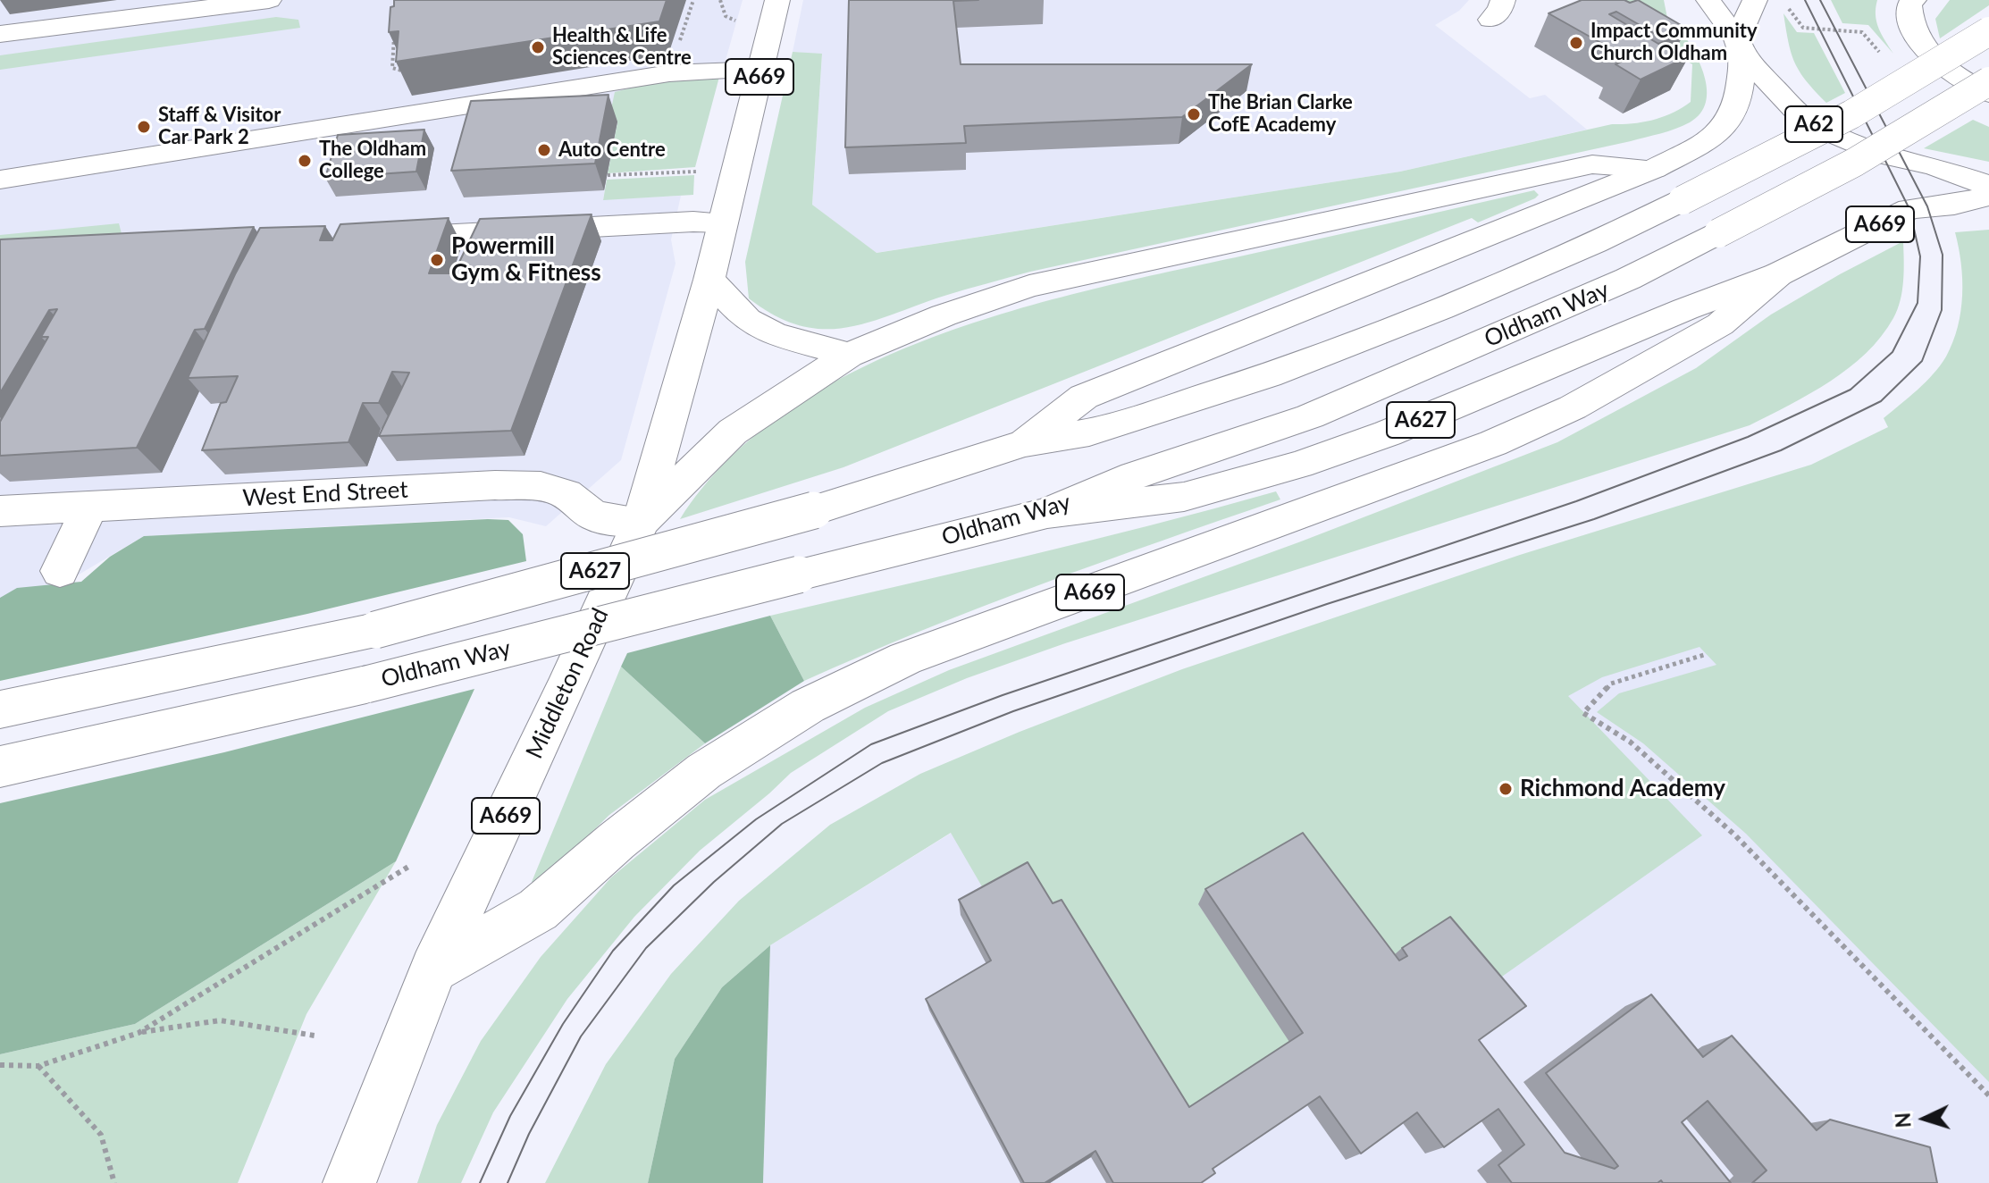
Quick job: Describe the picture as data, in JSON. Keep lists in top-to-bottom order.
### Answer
{
  "streets": {
    "main road": [
      "A669",
      "A62",
      "Oldham Way",
      "A627",
      "West End Street",
      "Middleton Road"
    ]
  },
  "crossings": [
    ["A669", "A627"],
    ["A669", "West End Street"],
    ["A669", "Middleton Road"],
    ["A62", "A627"],
    ["Oldham Way", "A627"],
    ["West End Street", "Middleton Road"]
  ],
  "places": [
    "Impact Community Church Oldham",
    "Health & Life Sciences Centre",
    "The Brian Clarke CofE Academy",
    "Staff & Visitor Car Park 2",
    "Auto Centre",
    "The Oldham College",
    "Powermill Gym & Fitness",
    "Richmond Academy"
  ],
  "north": "left"
}
